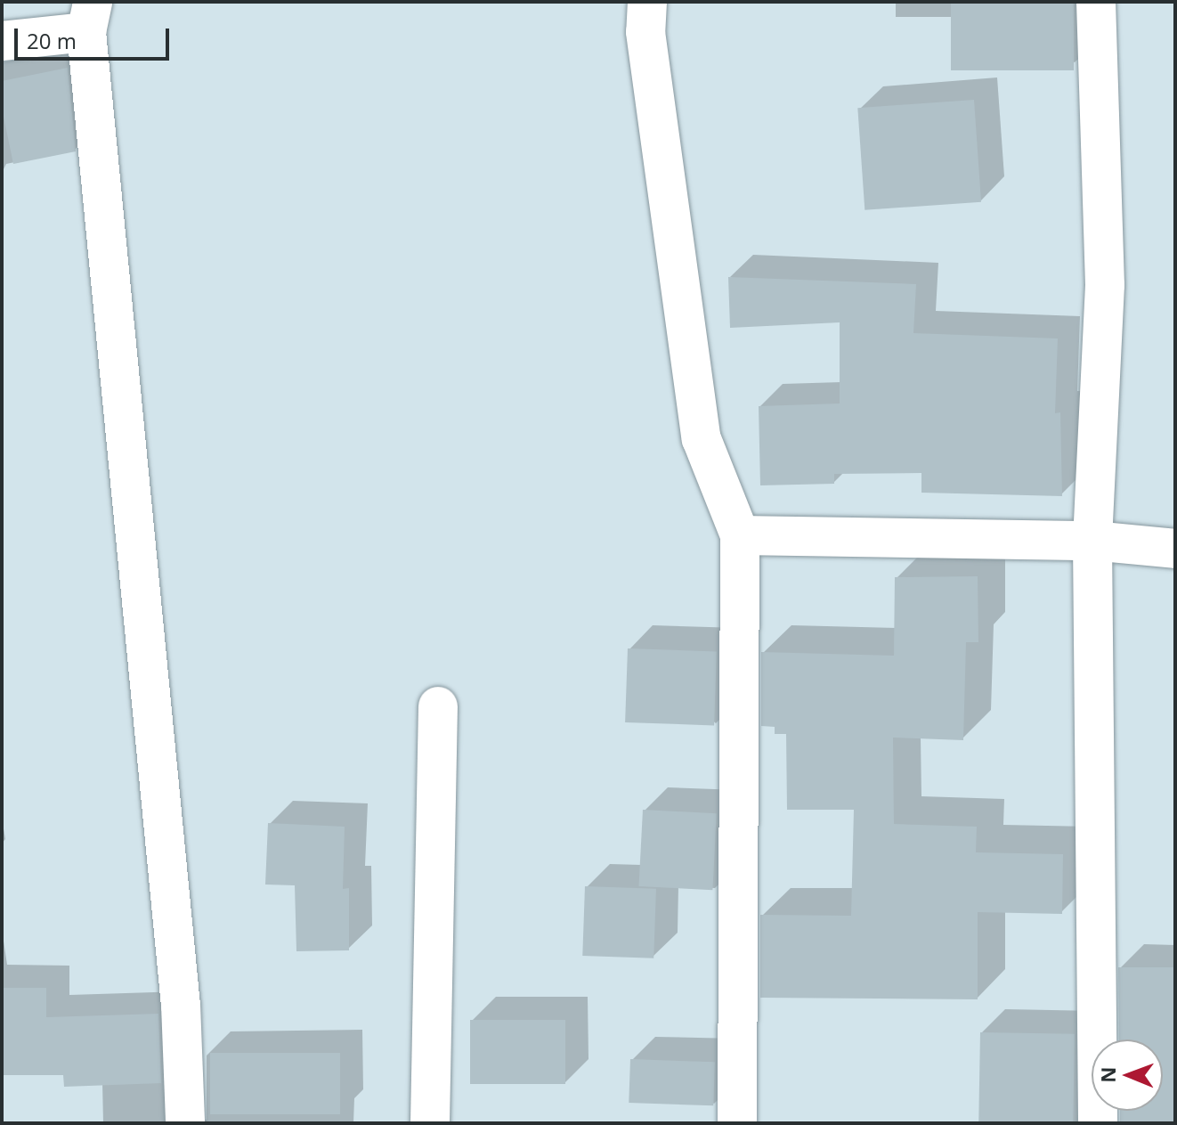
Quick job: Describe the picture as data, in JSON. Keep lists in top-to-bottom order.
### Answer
{
  "scale_bar": "20 m",
  "north": "left"
}
